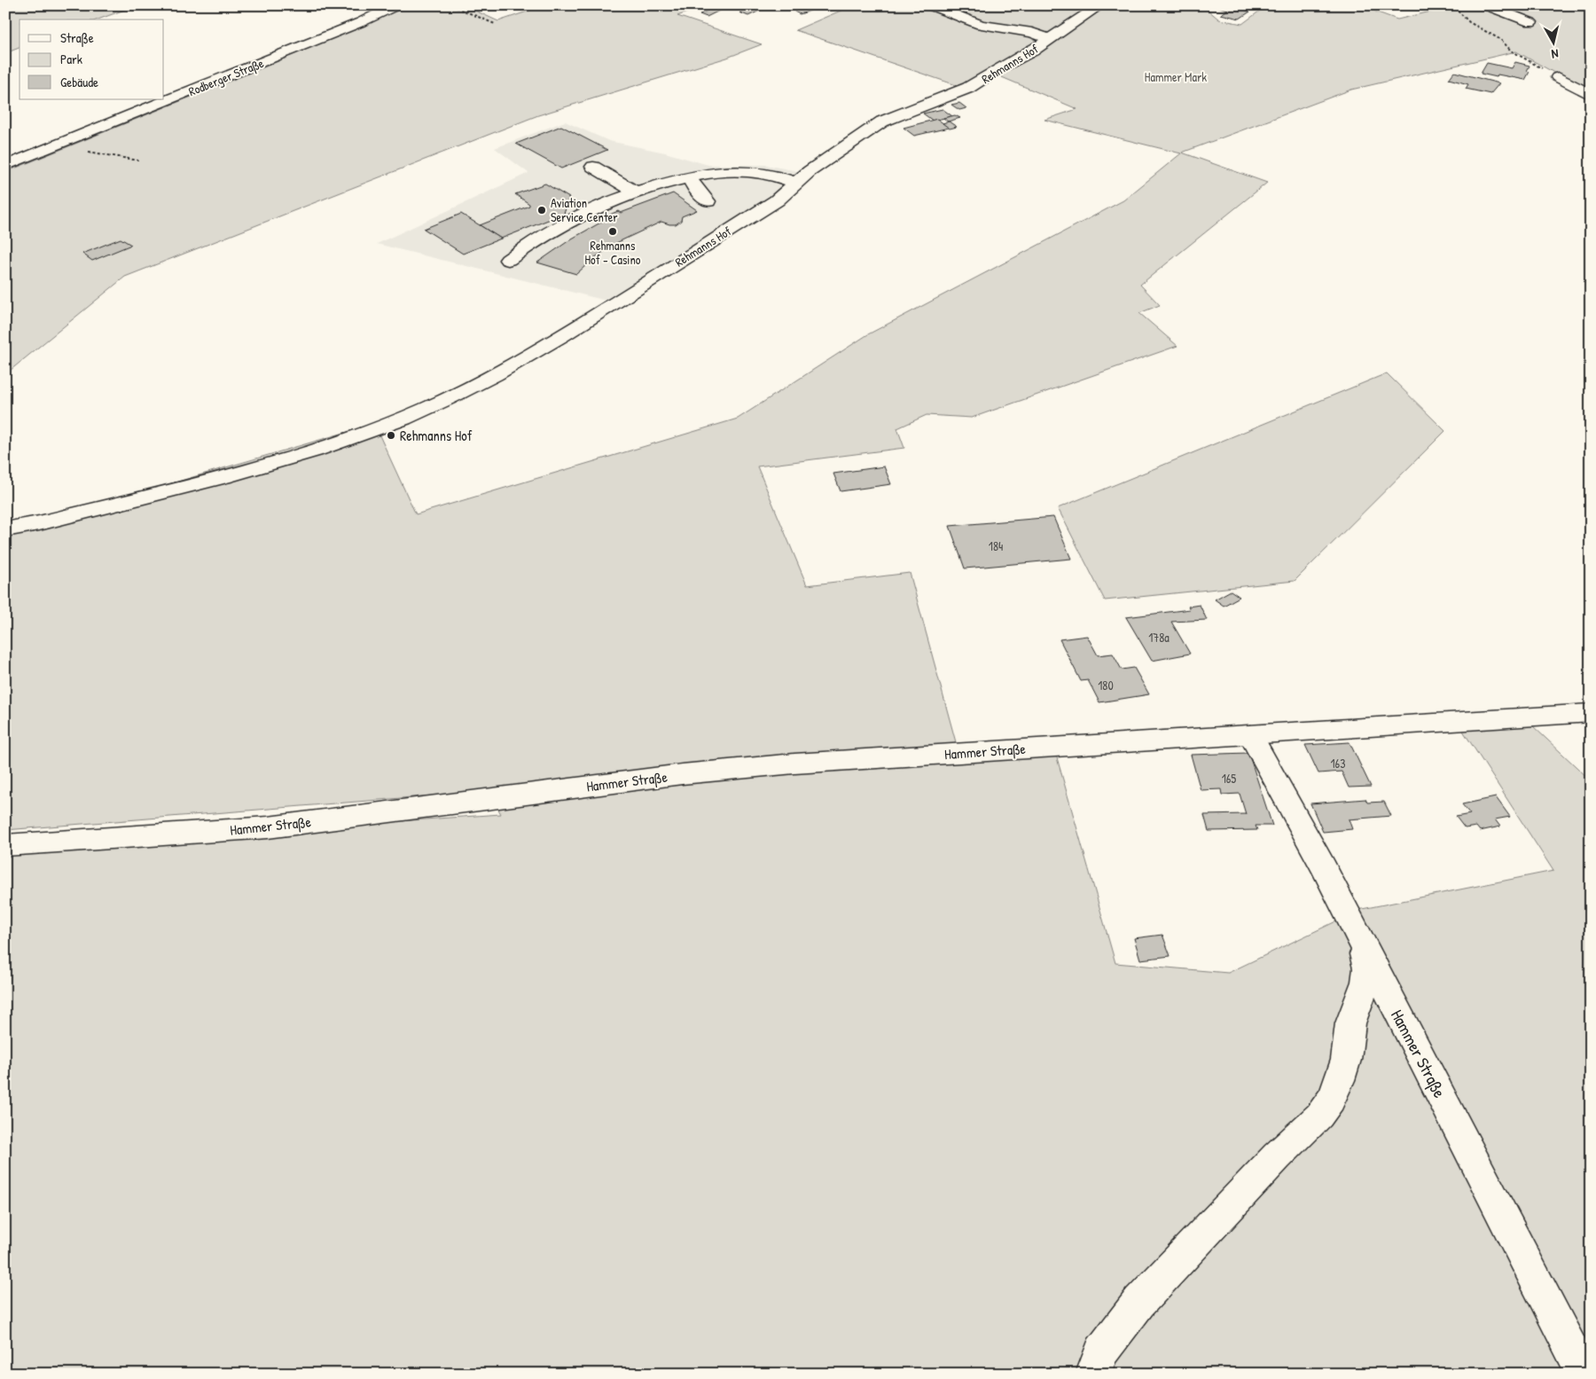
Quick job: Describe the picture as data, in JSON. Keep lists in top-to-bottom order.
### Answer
{
  "streets": {
    "street": ["Rehmanns Hof", "Rodberger Straße", "Hammer Straße"]
  },
  "parks": ["Hammer Mark"],
  "places": ["Aviation Service Center", "Rehmanns Hof - Casino", "Rehmanns Hof"],
  "house_numbers": [
    "184",
    "178a",
    "180",
    "163",
    "165"
  ],
  "legend": ["Straße", "Park", "Gebäude"],
  "north": "bottom"
}
